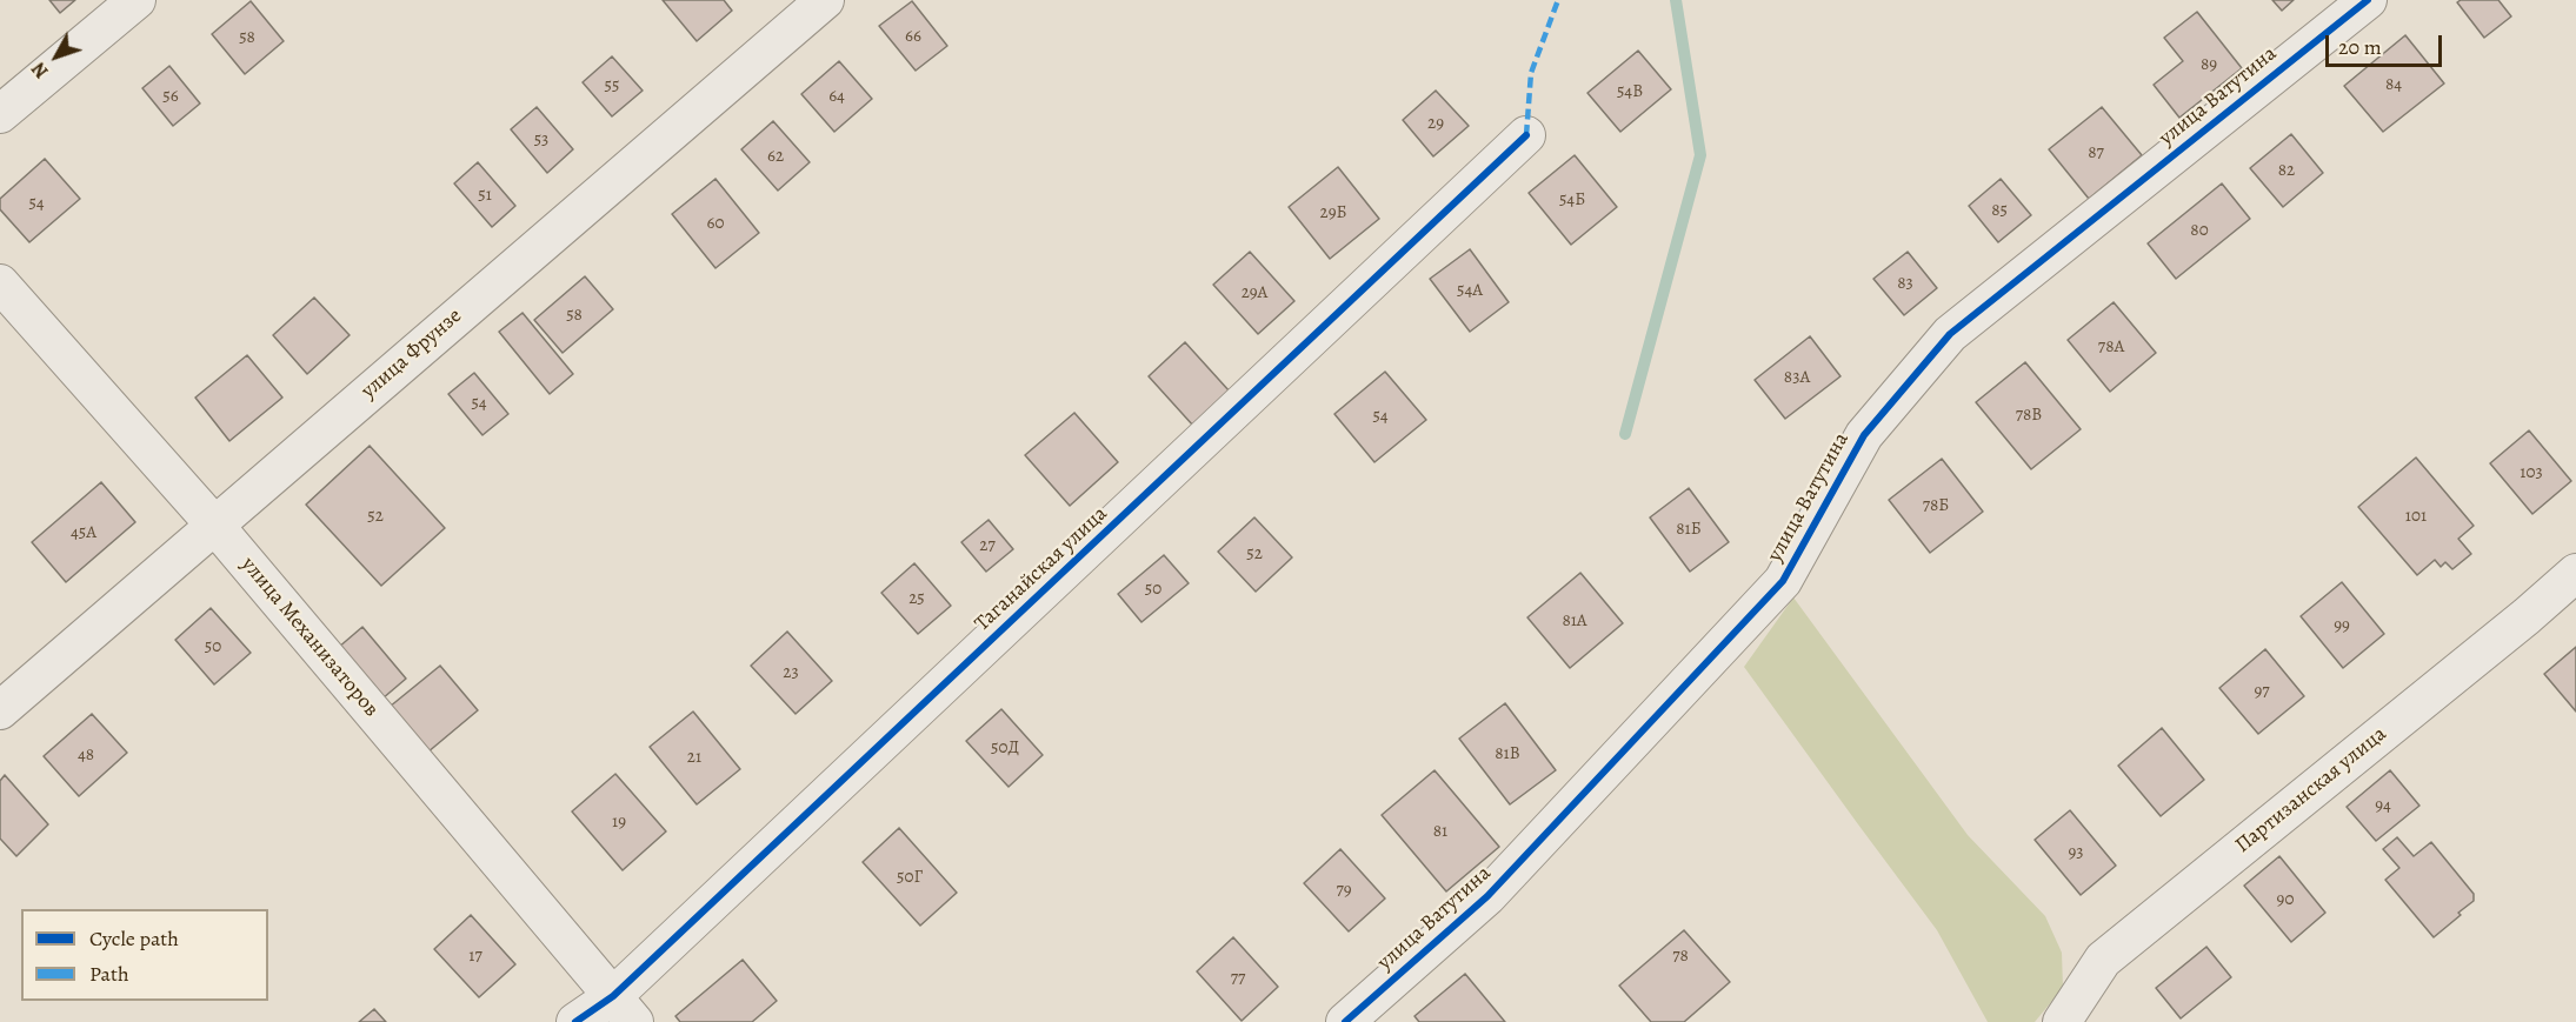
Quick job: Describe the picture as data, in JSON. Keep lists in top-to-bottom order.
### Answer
{
  "streets": {
    "street": [
      "улица Ватутина",
      "улица Фрунзе",
      "Таганайская улица",
      "улица Механизаторов",
      "Партизанская улица"
    ]
  },
  "crossings": [
    ["улица Фрунзе", "улица Механизаторов"],
    ["Таганайская улица", "улица Механизаторов"]
  ],
  "house_numbers": [
    "66",
    "58",
    "89",
    "84",
    "55",
    "54В",
    "56",
    "64",
    "29",
    "53",
    "87",
    "62",
    "82",
    "51",
    "54Б",
    "54",
    "85",
    "29Б",
    "60",
    "80",
    "83",
    "54А",
    "29А",
    "58",
    "78А",
    "83А",
    "54",
    "78В",
    "54",
    "103",
    "78Б",
    "52",
    "101",
    "81Б",
    "45А",
    "27",
    "52",
    "50",
    "25",
    "81А",
    "99",
    "50",
    "23",
    "97",
    "50Д",
    "81В",
    "48",
    "21",
    "94",
    "19",
    "81",
    "93",
    "50Г",
    "79",
    "90",
    "17",
    "78",
    "77"
  ],
  "legend": ["Cycle path", "Path"],
  "scale_bar": "20 m",
  "north": "bottom left"
}
